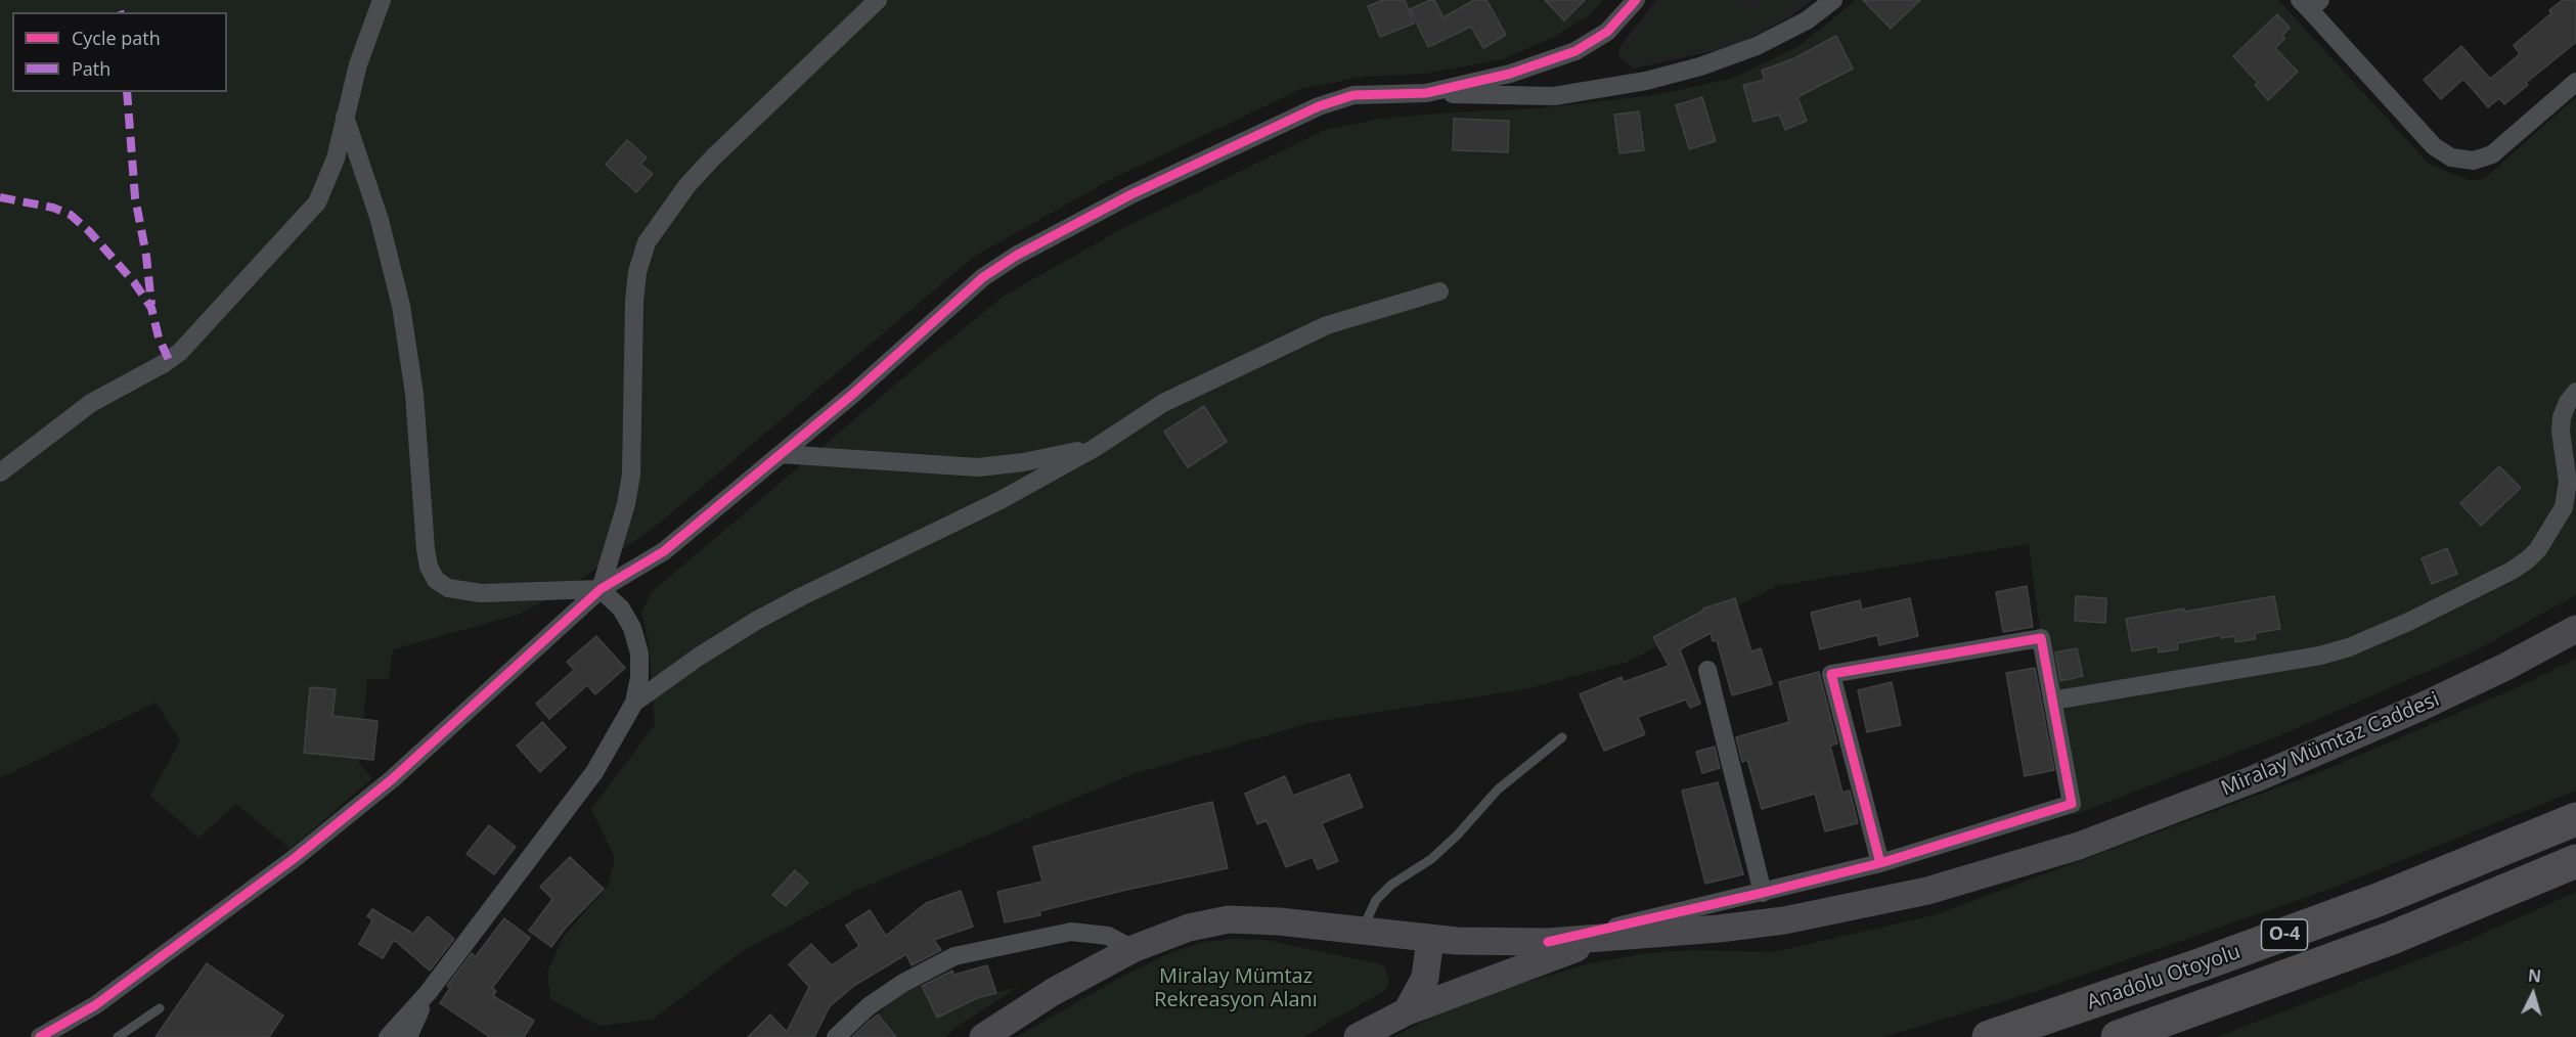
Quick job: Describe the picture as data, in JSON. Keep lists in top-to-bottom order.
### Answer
{
  "streets": {
    "highway": ["O-4", "Anadolu Otoyolu"],
    "main road": ["Miralay Mümtaz Caddesi"]
  },
  "parks": ["Miralay Mümtaz Rekreasyon Alanı"],
  "legend": ["Cycle path", "Path"],
  "north": "top"
}
